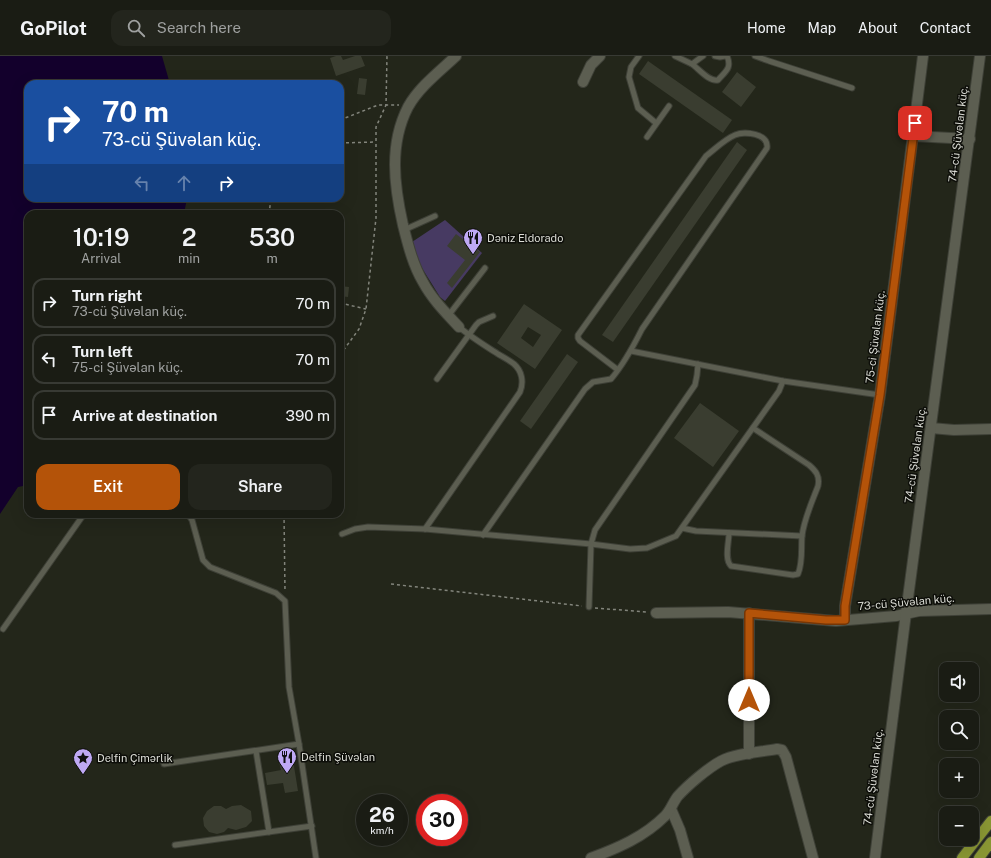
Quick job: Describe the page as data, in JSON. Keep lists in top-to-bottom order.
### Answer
{
  "streets": {
    "street": ["74-cü Şüvəlan küç.", "75-ci Şüvəlan küç.", "73-cü Şüvəlan küç."]
  },
  "crossings": [
    ["74-cü Şüvəlan küç.", "73-cü Şüvəlan küç."],
    ["75-ci Şüvəlan küç.", "73-cü Şüvəlan küç."]
  ],
  "places": {
    "restaurant": ["Dəniz Eldorado", "Delfin Şüvəlan"],
    "place": ["Delfin Çimərlik"]
  },
  "page": {
    "header": "GoPilot",
    "search": "Search here",
    "nav": [
      "Home",
      "Map",
      "About",
      "Contact"
    ],
    "turn": ["70 m", "73-cü Şüvəlan küç."],
    "eta": [
      "10:19",
      "Arrival",
      "2",
      "min",
      "530",
      "m"
    ],
    "list": [
      {
        "name": "Turn right",
        "note": "73-cü Şüvəlan küç.",
        "value": "70 m"
      },
      {
        "name": "Turn left",
        "note": "75-ci Şüvəlan küç.",
        "value": "70 m"
      },
      {
        "name": "Arrive at destination",
        "value": "390 m"
      }
    ],
    "buttons": ["Exit", "Share"],
    "map_buttons": ["+", "−"],
    "speed": "26 km/h",
    "limit": "30"
  }
}
